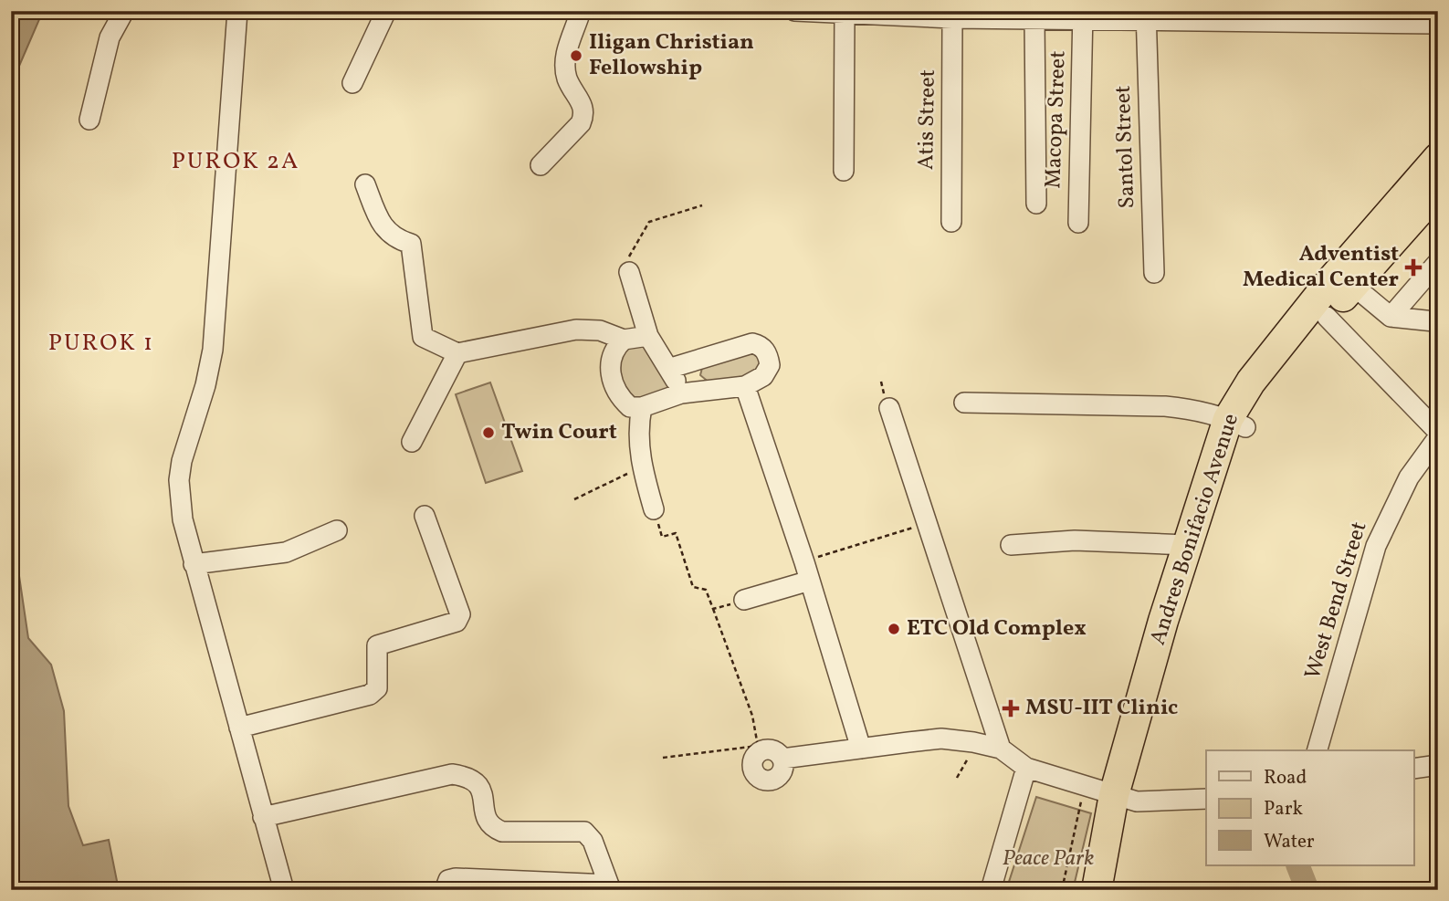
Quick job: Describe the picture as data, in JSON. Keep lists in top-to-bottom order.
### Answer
{
  "streets": {
    "highway": ["Andres Bonifacio Avenue"],
    "street": [
      "Atis Street",
      "Macopa Street",
      "Santol Street",
      "West Bend Street"
    ]
  },
  "districts": ["PUROK 2A", "PUROK 1"],
  "parks": ["Peace Park"],
  "places": {
    "other": ["Iligan Christian Fellowship", "Twin Court", "ETC Old Complex"],
    "health": ["Adventist Medical Center", "MSU-IIT Clinic"]
  },
  "legend": ["Road", "Park", "Water"]
}
